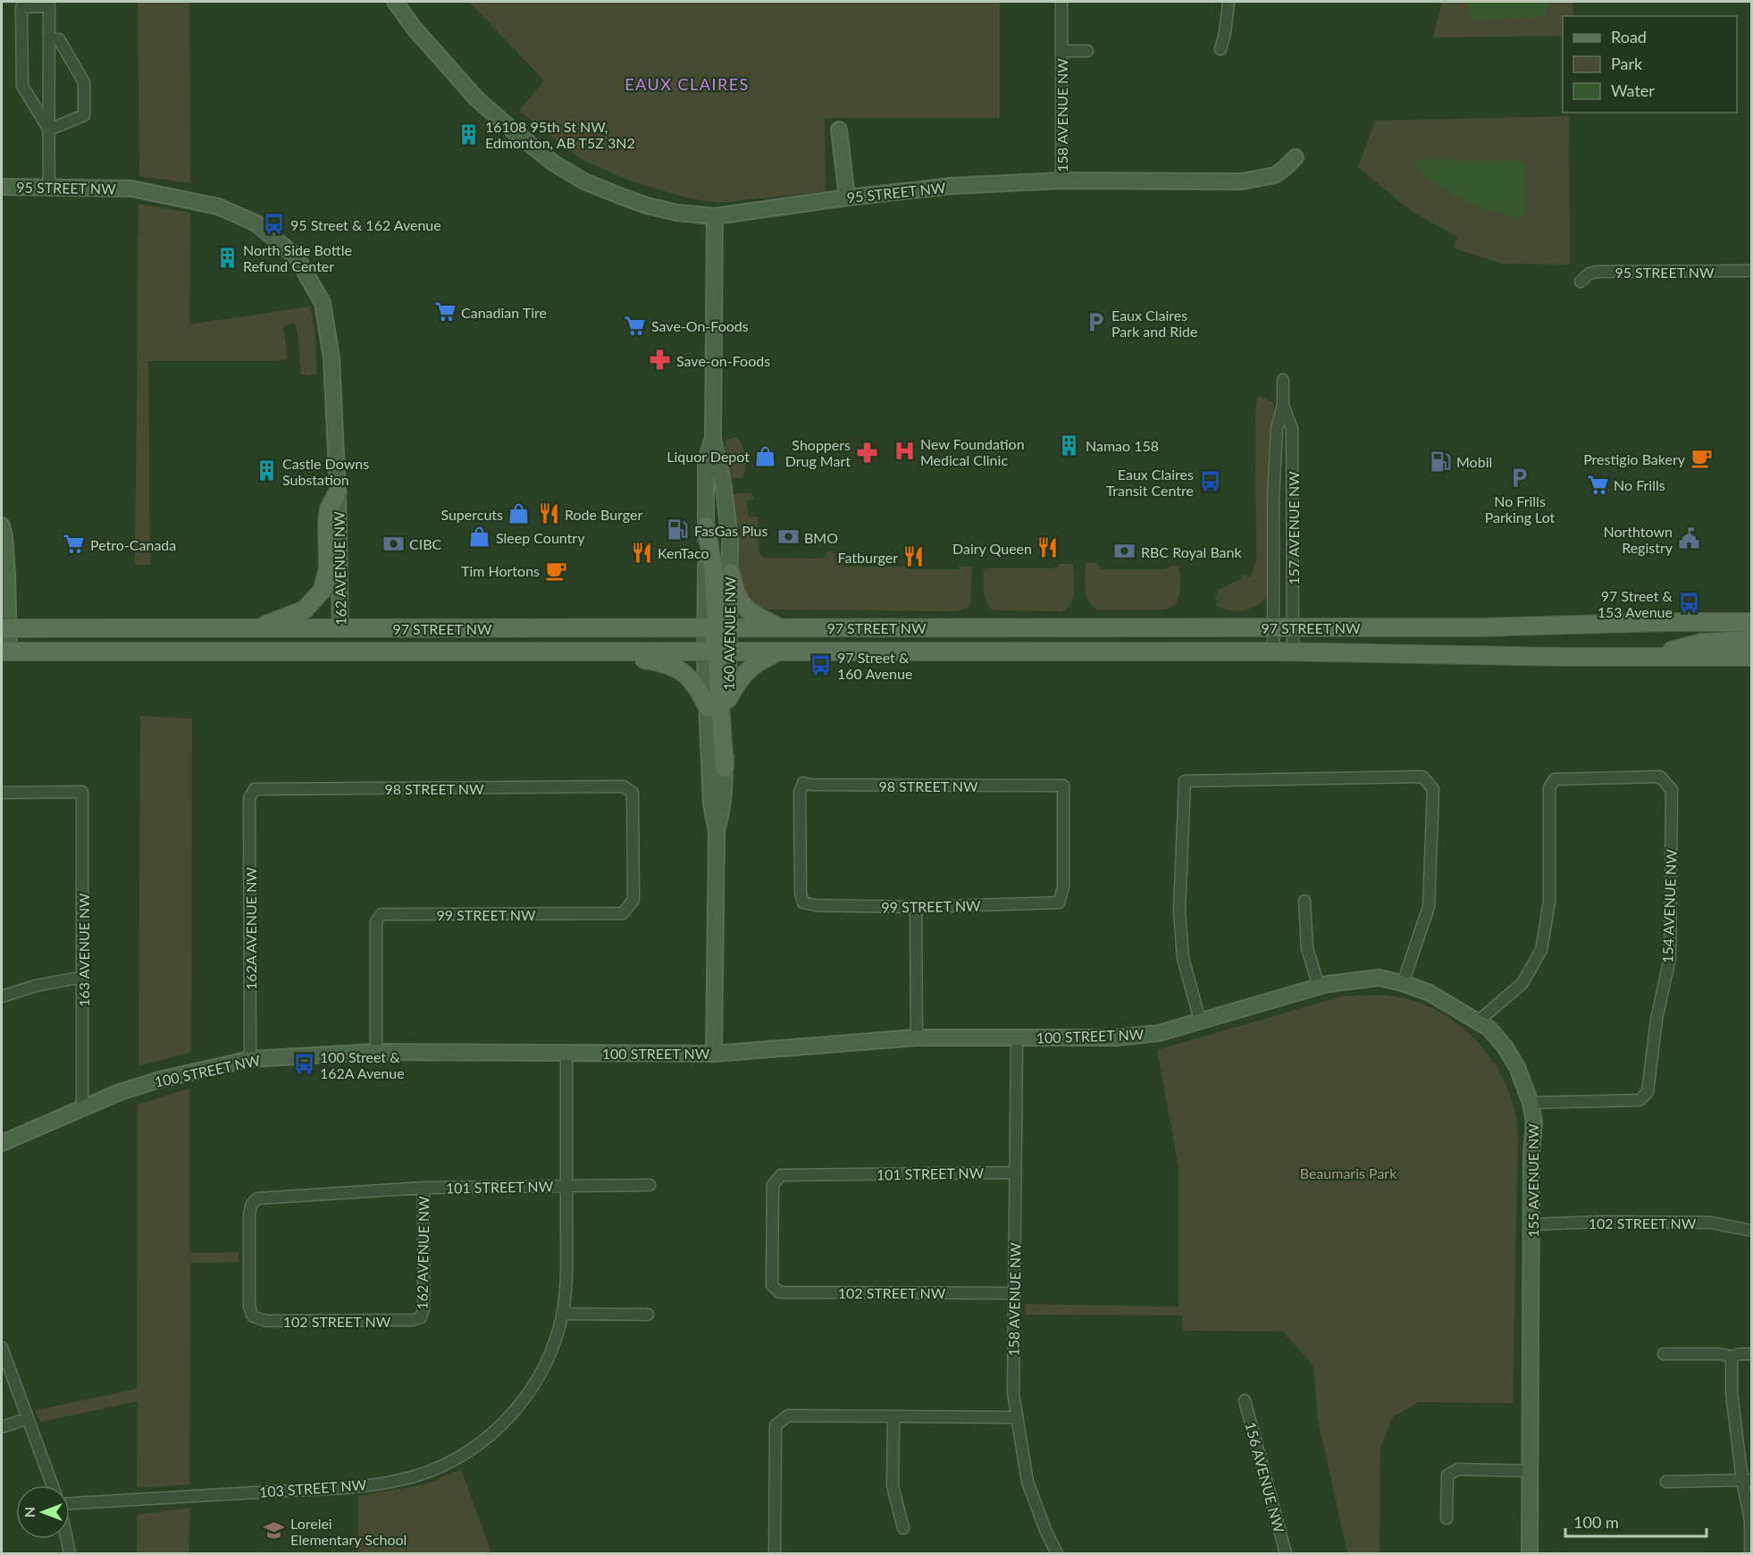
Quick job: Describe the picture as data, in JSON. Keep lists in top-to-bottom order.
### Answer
{
  "streets": {
    "main road": ["97 STREET NW"],
    "street": [
      "158 AVENUE NW",
      "95 STREET NW",
      "157 AVENUE NW",
      "162 AVENUE NW",
      "160 AVENUE NW",
      "98 STREET NW",
      "99 STREET NW",
      "154 AVENUE NW",
      "162A AVENUE NW",
      "163 AVENUE NW",
      "100 STREET NW",
      "101 STREET NW",
      "155 AVENUE NW",
      "102 STREET NW",
      "156 AVENUE NW",
      "103 STREET NW"
    ]
  },
  "crossings": [
    ["158 AVENUE NW", "95 STREET NW"],
    ["158 AVENUE NW", "100 STREET NW"],
    ["158 AVENUE NW", "101 STREET NW"],
    ["158 AVENUE NW", "102 STREET NW"],
    ["95 STREET NW", "162 AVENUE NW"],
    ["95 STREET NW", "160 AVENUE NW"],
    ["157 AVENUE NW", "97 STREET NW"],
    ["162 AVENUE NW", "97 STREET NW"],
    ["162 AVENUE NW", "101 STREET NW"],
    ["162 AVENUE NW", "102 STREET NW"],
    ["97 STREET NW", "160 AVENUE NW"],
    ["160 AVENUE NW", "100 STREET NW"],
    ["98 STREET NW", "99 STREET NW"],
    ["98 STREET NW", "162A AVENUE NW"],
    ["99 STREET NW", "100 STREET NW"],
    ["154 AVENUE NW", "100 STREET NW"],
    ["154 AVENUE NW", "155 AVENUE NW"],
    ["162A AVENUE NW", "100 STREET NW"],
    ["163 AVENUE NW", "100 STREET NW"],
    ["100 STREET NW", "155 AVENUE NW"],
    ["100 STREET NW", "103 STREET NW"],
    ["101 STREET NW", "102 STREET NW"],
    ["101 STREET NW", "103 STREET NW"],
    ["155 AVENUE NW", "102 STREET NW"]
  ],
  "districts": ["EAUX CLAIRES"],
  "parks": ["Beaumaris Park"],
  "places": {
    "building": [
      "16108 95th St NW, Edmonton, AB T5Z 3N2",
      "North Side Bottle Refund Center",
      "Namao 158",
      "Castle Downs Substation"
    ],
    "bus stop": [
      "95 Street & 162 Avenue",
      "Eaux Claires Transit Centre",
      "97 Street & 153 Avenue",
      "97 Street & 160 Avenue",
      "100 Street & 162A Avenue"
    ],
    "supermarket": [
      "Canadian Tire",
      "Save-On-Foods",
      "No Frills",
      "Petro-Canada"
    ],
    "parking": ["Eaux Claires Park and Ride", "No Frills Parking Lot"],
    "pharmacy": ["Save-on-Foods", "Shoppers Drug Mart"],
    "hospital": ["New Foundation Medical Clinic"],
    "shop": ["Liquor Depot", "Supercuts", "Sleep Country"],
    "cafe": ["Prestigio Bakery", "Tim Hortons"],
    "fuel station": ["Mobil", "FasGas Plus"],
    "restaurant": [
      "Rode Burger",
      "Dairy Queen",
      "KenTaco",
      "Fatburger"
    ],
    "bank": ["BMO", "CIBC", "RBC Royal Bank"],
    "public building": ["Northtown Registry"],
    "school or university": ["Lorelei Elementary School"]
  },
  "legend": ["Road", "Park", "Water"],
  "scale_bar": "100 m",
  "north": "left"
}
